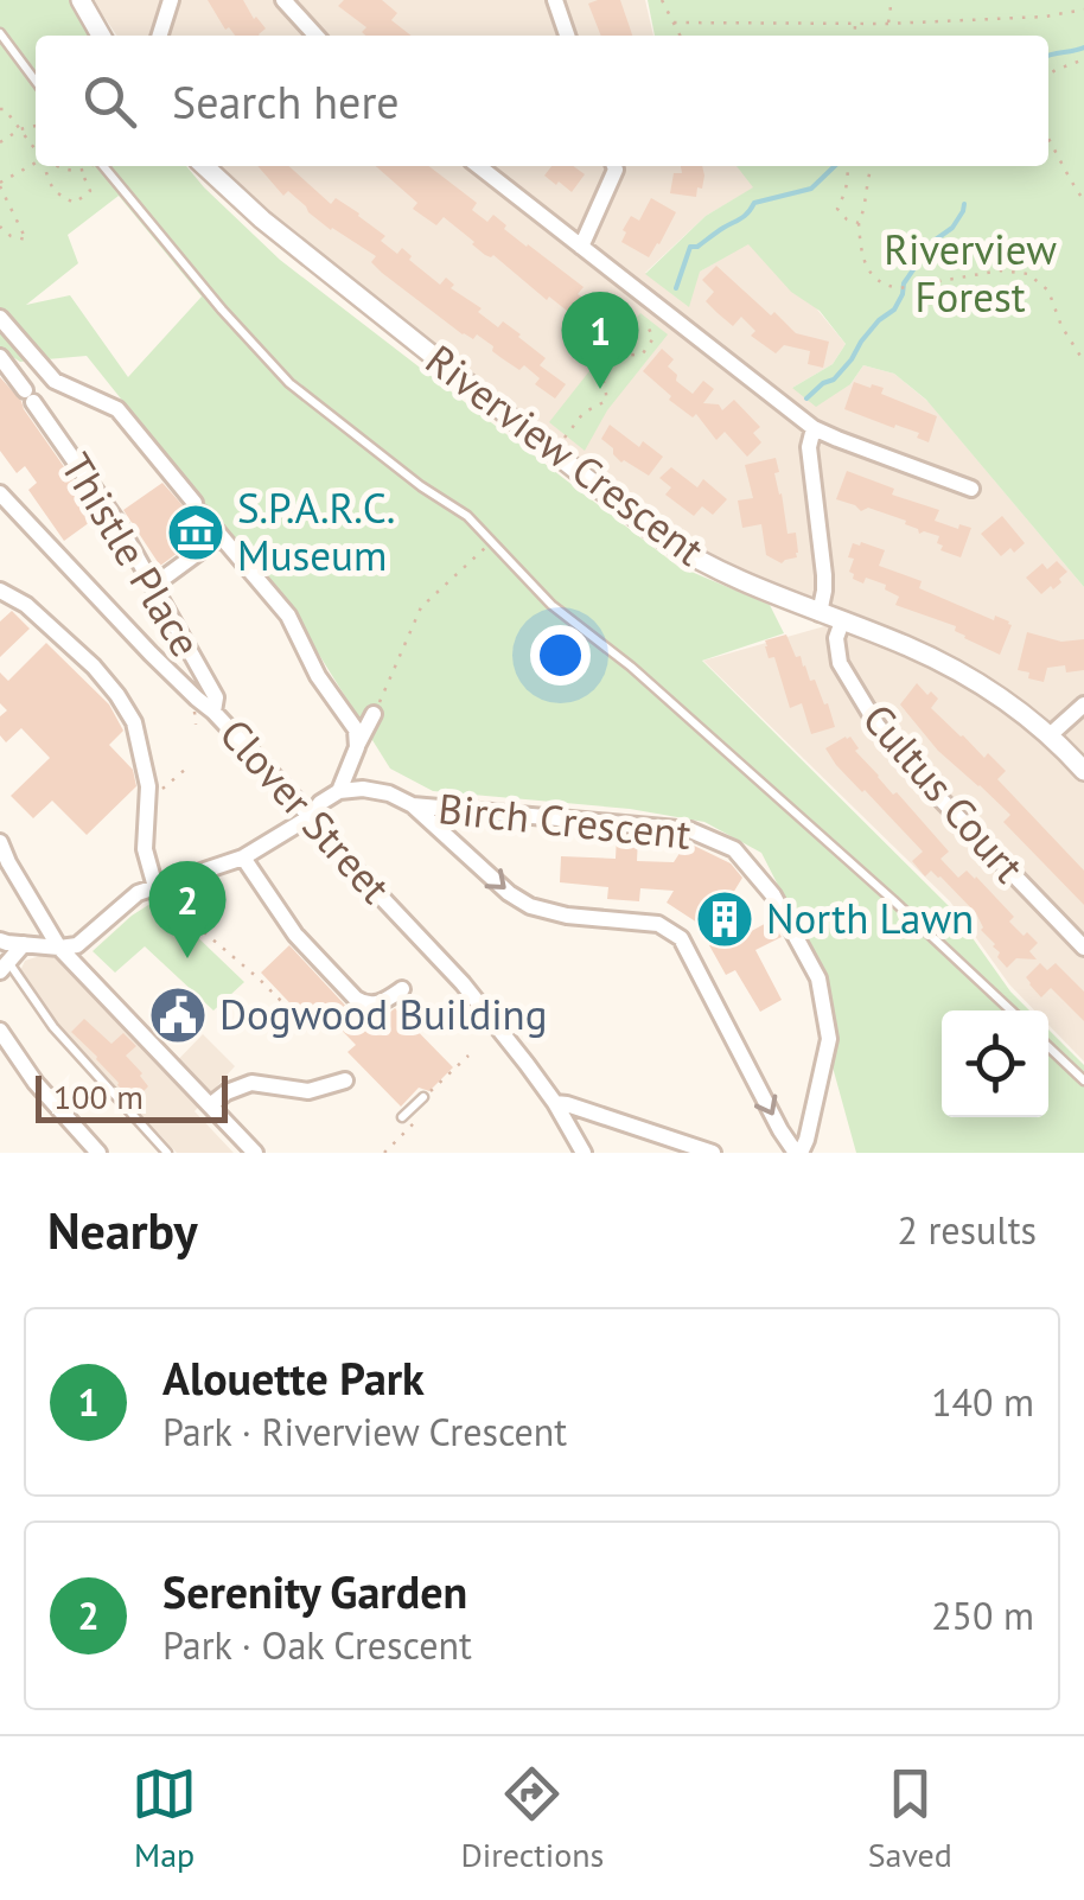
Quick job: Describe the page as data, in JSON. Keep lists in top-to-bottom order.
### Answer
{
  "streets": {
    "street": [
      "Riverview Crescent",
      "Thistle Place",
      "Cultus Court",
      "Clover Street",
      "Birch Crescent"
    ]
  },
  "crossings": [
    ["Riverview Crescent", "Cultus Court"],
    ["Thistle Place", "Clover Street"]
  ],
  "parks": ["Riverview Forest"],
  "places": {
    "museum": ["S.P.A.R.C. Museum"],
    "building": ["North Lawn"],
    "public building": ["Dogwood Building"]
  },
  "scale_bar": "100 m",
  "page": {
    "search": "Search here",
    "pins": ["1", "2"],
    "scale": "100 m",
    "heading": ["Nearby", "2 results"],
    "list": [
      {
        "mark": "1",
        "name": "Alouette Park",
        "note": "Park · Riverview Crescent",
        "value": "140 m"
      },
      {
        "mark": "2",
        "name": "Serenity Garden",
        "note": "Park · Oak Crescent",
        "value": "250 m"
      }
    ],
    "nav": ["Map", "Directions", "Saved"]
  }
}
